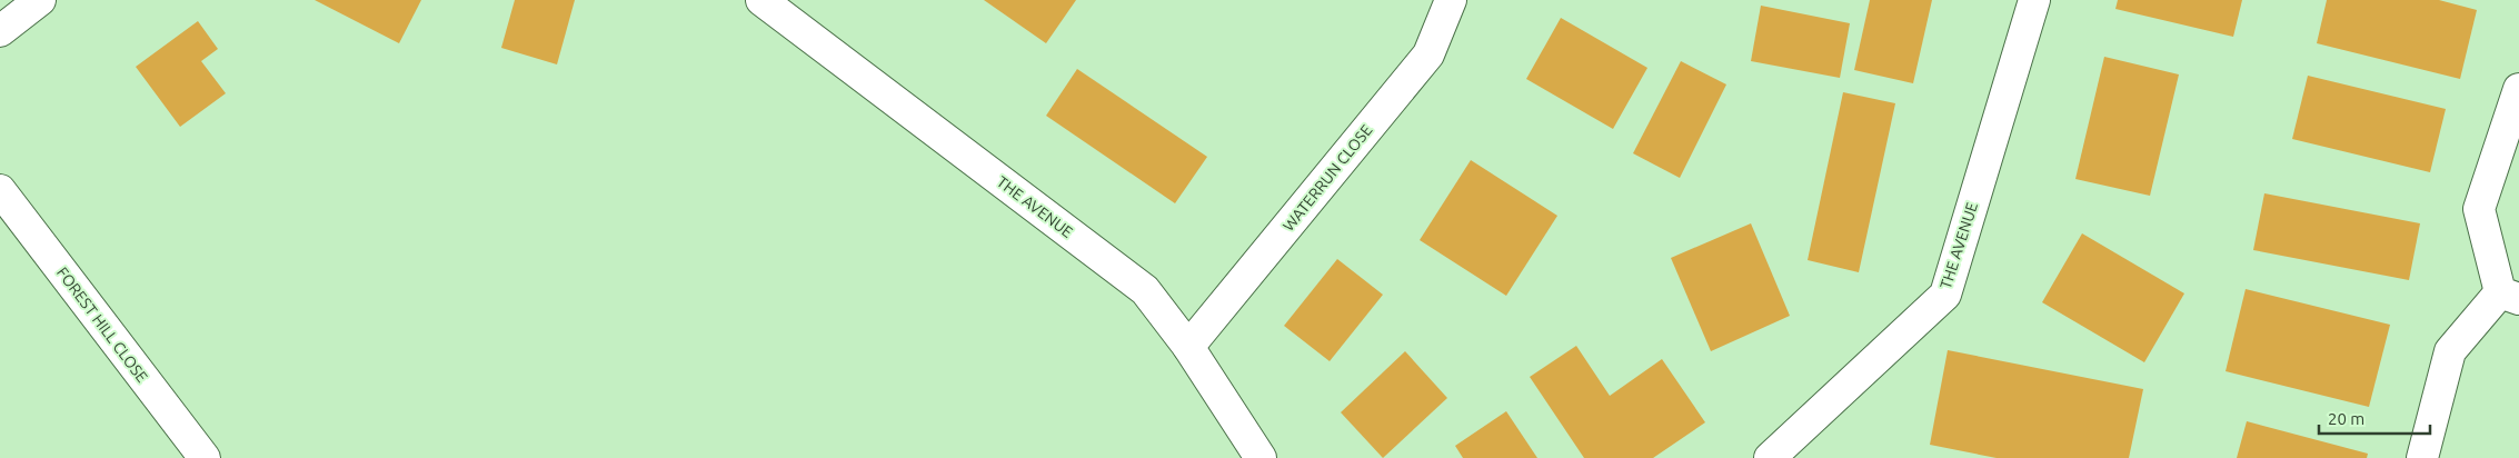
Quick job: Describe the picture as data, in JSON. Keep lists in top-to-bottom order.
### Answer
{
  "streets": {
    "street": ["WATERRUN CLOSE", "THE AVENUE", "FOREST HILL CLOSE"]
  },
  "crossings": [
    ["WATERRUN CLOSE", "THE AVENUE"]
  ],
  "scale_bar": "20 m"
}
